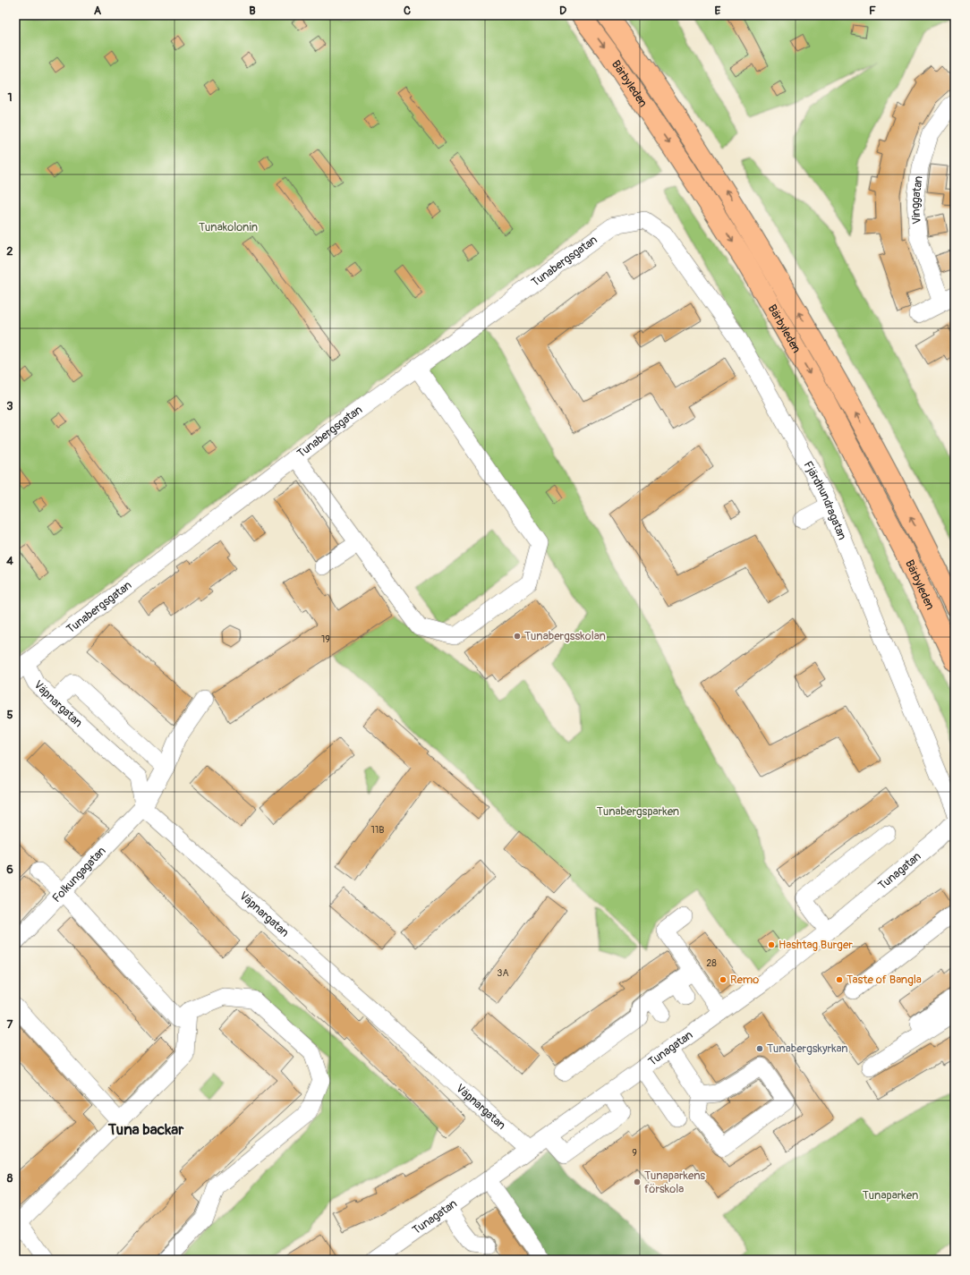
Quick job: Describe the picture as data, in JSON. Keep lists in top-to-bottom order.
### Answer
{
  "streets": {
    "main road": ["Bärbyleden"],
    "street": [
      "Vinggatan",
      "Tunabergsgatan",
      "Fjärdhundragatan",
      "Väpnargatan",
      "Tunagatan",
      "Folkungagatan"
    ]
  },
  "crossings": [
    ["Tunabergsgatan", "Fjärdhundragatan"],
    ["Tunabergsgatan", "Väpnargatan"],
    ["Väpnargatan", "Tunagatan"],
    ["Väpnargatan", "Folkungagatan"]
  ],
  "districts": ["Tuna backar"],
  "parks": ["Tunakolonin", "Tunabergsparken", "Tunaparken"],
  "places": [
    "Tunabergsskolan",
    "Hashtag Burger",
    "Remo",
    "Taste of Bangla",
    "Tunabergskyrkan",
    "Tunaparkens förskola"
  ],
  "house_numbers": [
    "19",
    "11B",
    "28",
    "3A",
    "9"
  ],
  "grid": {
    "columns": [
      "A",
      "B",
      "C",
      "D",
      "E",
      "F"
    ],
    "rows": [
      "1",
      "2",
      "3",
      "4",
      "5",
      "6",
      "7",
      "8"
    ]
  }
}
